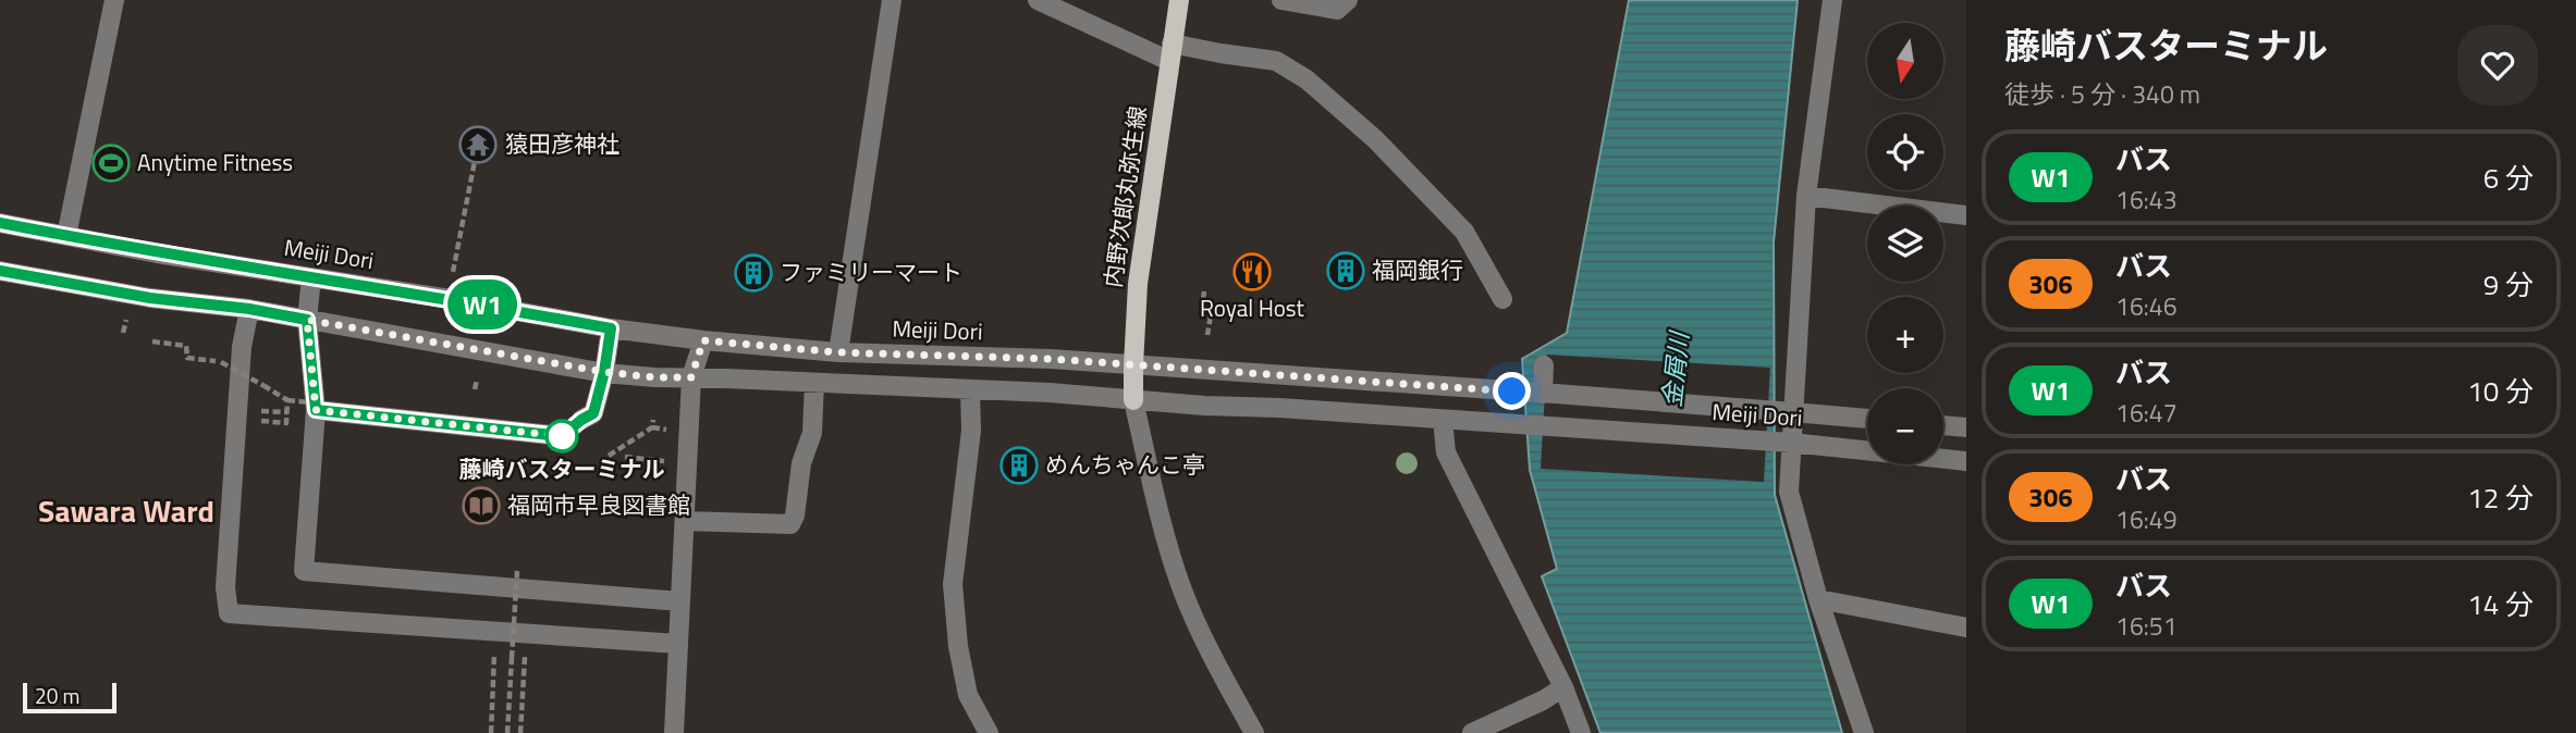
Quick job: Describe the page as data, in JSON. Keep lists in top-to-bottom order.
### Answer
{
  "streets": {
    "main road": ["内野次郎丸弥生線"],
    "street": ["Meiji Dori"]
  },
  "crossings": [
    ["内野次郎丸弥生線", "Meiji Dori"]
  ],
  "districts": ["Sawara Ward"],
  "water": ["金屑川"],
  "places": {
    "temple": ["猿田彦神社"],
    "sports": ["Anytime Fitness"],
    "building": ["福岡銀行", "ファミリーマート", "めんちゃんこ亭"],
    "restaurant": ["Royal Host"],
    "other": ["藤崎バスターミナル"],
    "library": ["福岡市早良図書館"]
  },
  "lines": ["bus line W1"],
  "scale_bar": "20 m",
  "north": "bottom",
  "page": {
    "on_map": "W1",
    "heading": ["藤崎バスターミナル", "徒歩 · 5 分 · 340 m"],
    "map_buttons": ["+", "−"],
    "list": [
      {
        "mark": "W1",
        "name": "バス",
        "note": "16:43",
        "value": "6 分"
      },
      {
        "mark": "306",
        "name": "バス",
        "note": "16:46",
        "value": "9 分"
      },
      {
        "mark": "W1",
        "name": "バス",
        "note": "16:47",
        "value": "10 分"
      },
      {
        "mark": "306",
        "name": "バス",
        "note": "16:49",
        "value": "12 分"
      },
      {
        "mark": "W1",
        "name": "バス",
        "note": "16:51",
        "value": "14 分"
      }
    ],
    "scale": "20 m"
  }
}
